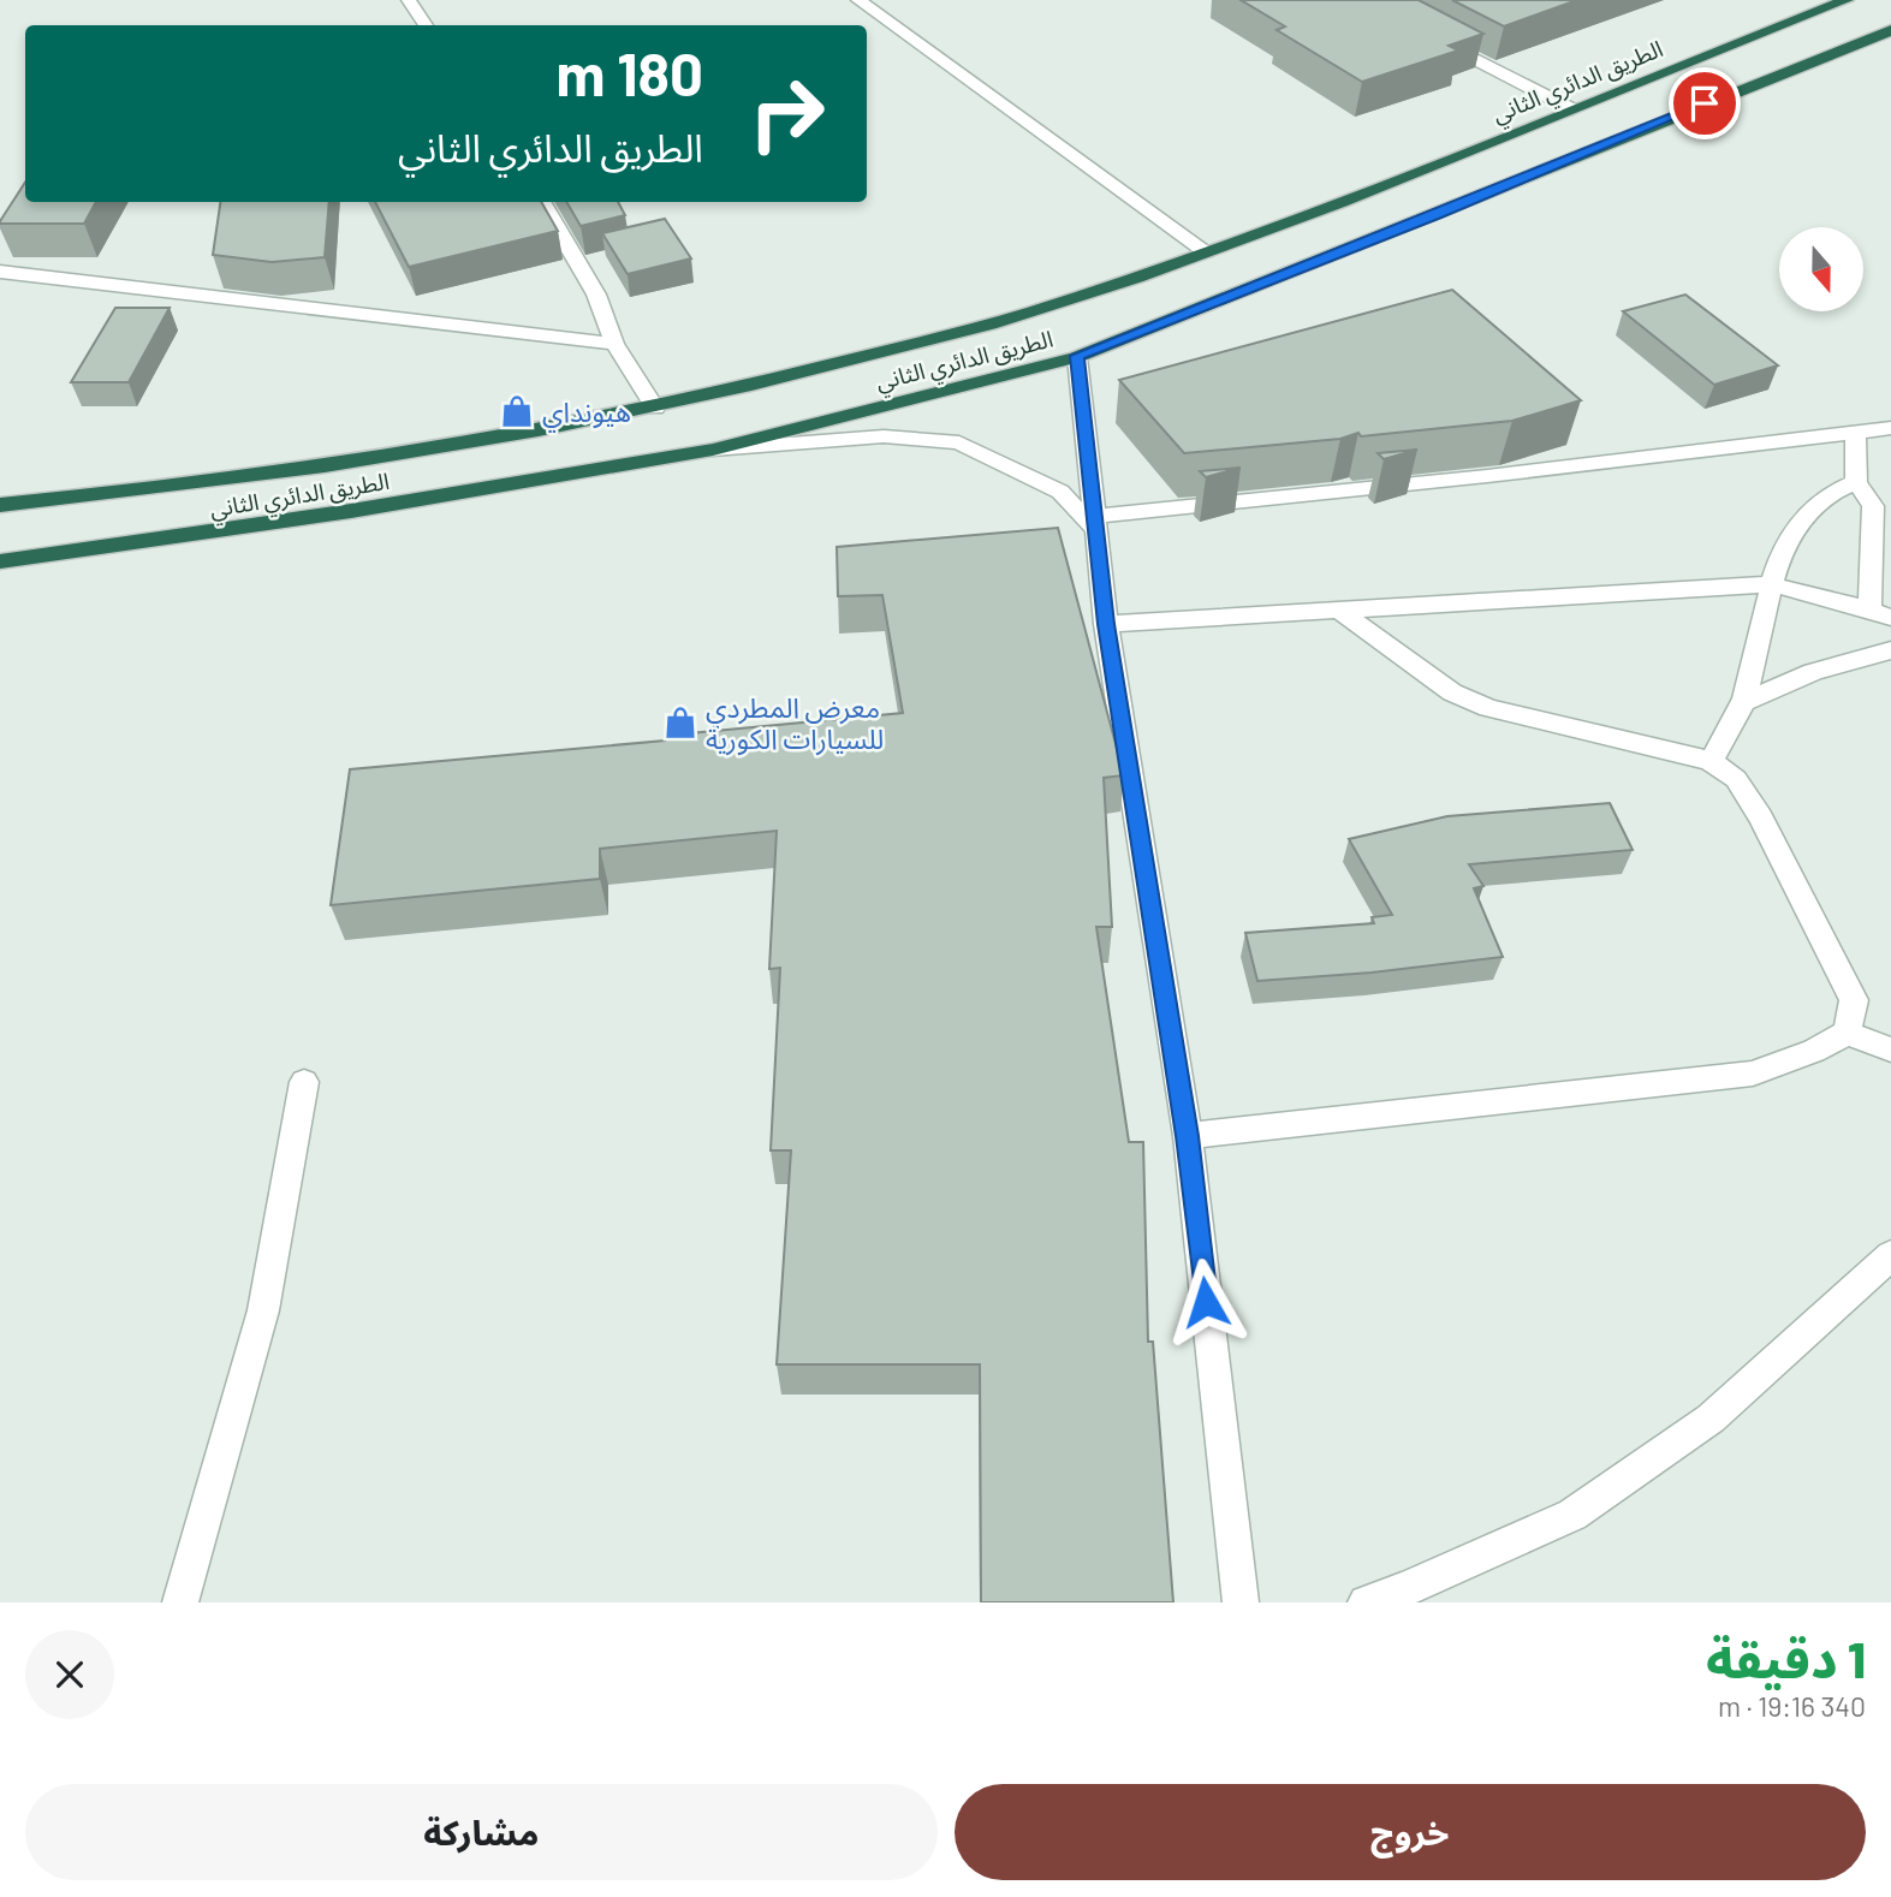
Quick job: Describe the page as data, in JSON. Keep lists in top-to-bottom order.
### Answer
{
  "streets": {
    "highway": ["الطريق الدائري الثاني"]
  },
  "places": {
    "shop": ["هيونداي", "معرض المطردي للسيارات الكورية"]
  },
  "north": "bottom",
  "page": {
    "turn": ["180 m", "الطريق الدائري الثاني"],
    "heading": ["1 دقيقة", "340 m · 19:16"],
    "buttons": ["خروج", "مشاركة"]
  }
}
